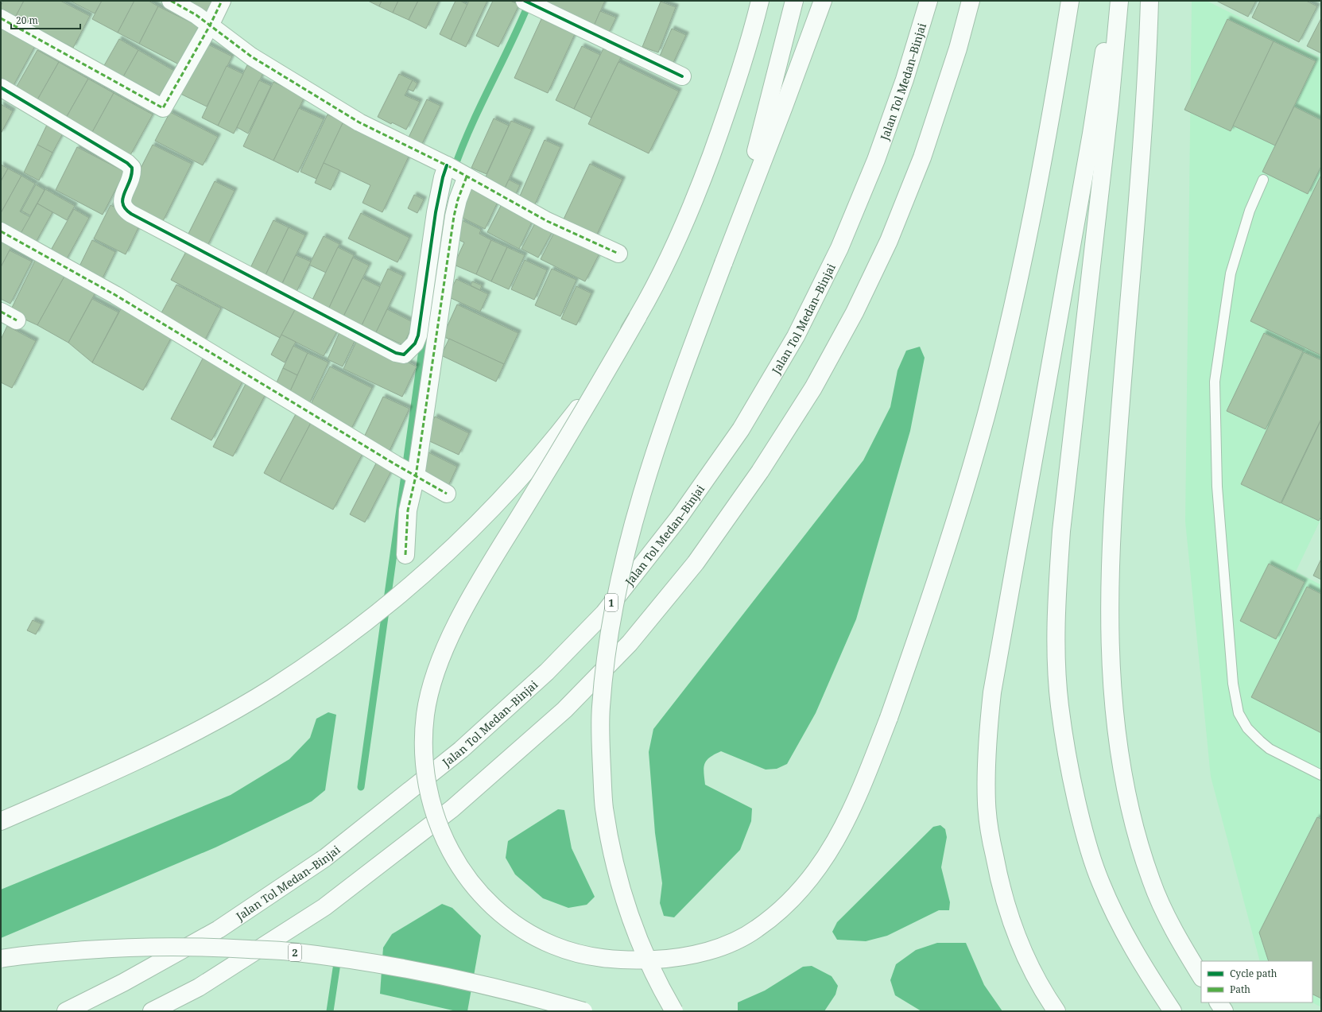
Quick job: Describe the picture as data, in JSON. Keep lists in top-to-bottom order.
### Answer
{
  "streets": {
    "main road": ["Jalan Tol Medan–Binjai", "1", "2"]
  },
  "legend": ["Cycle path", "Path"],
  "scale_bar": "20 m"
}
